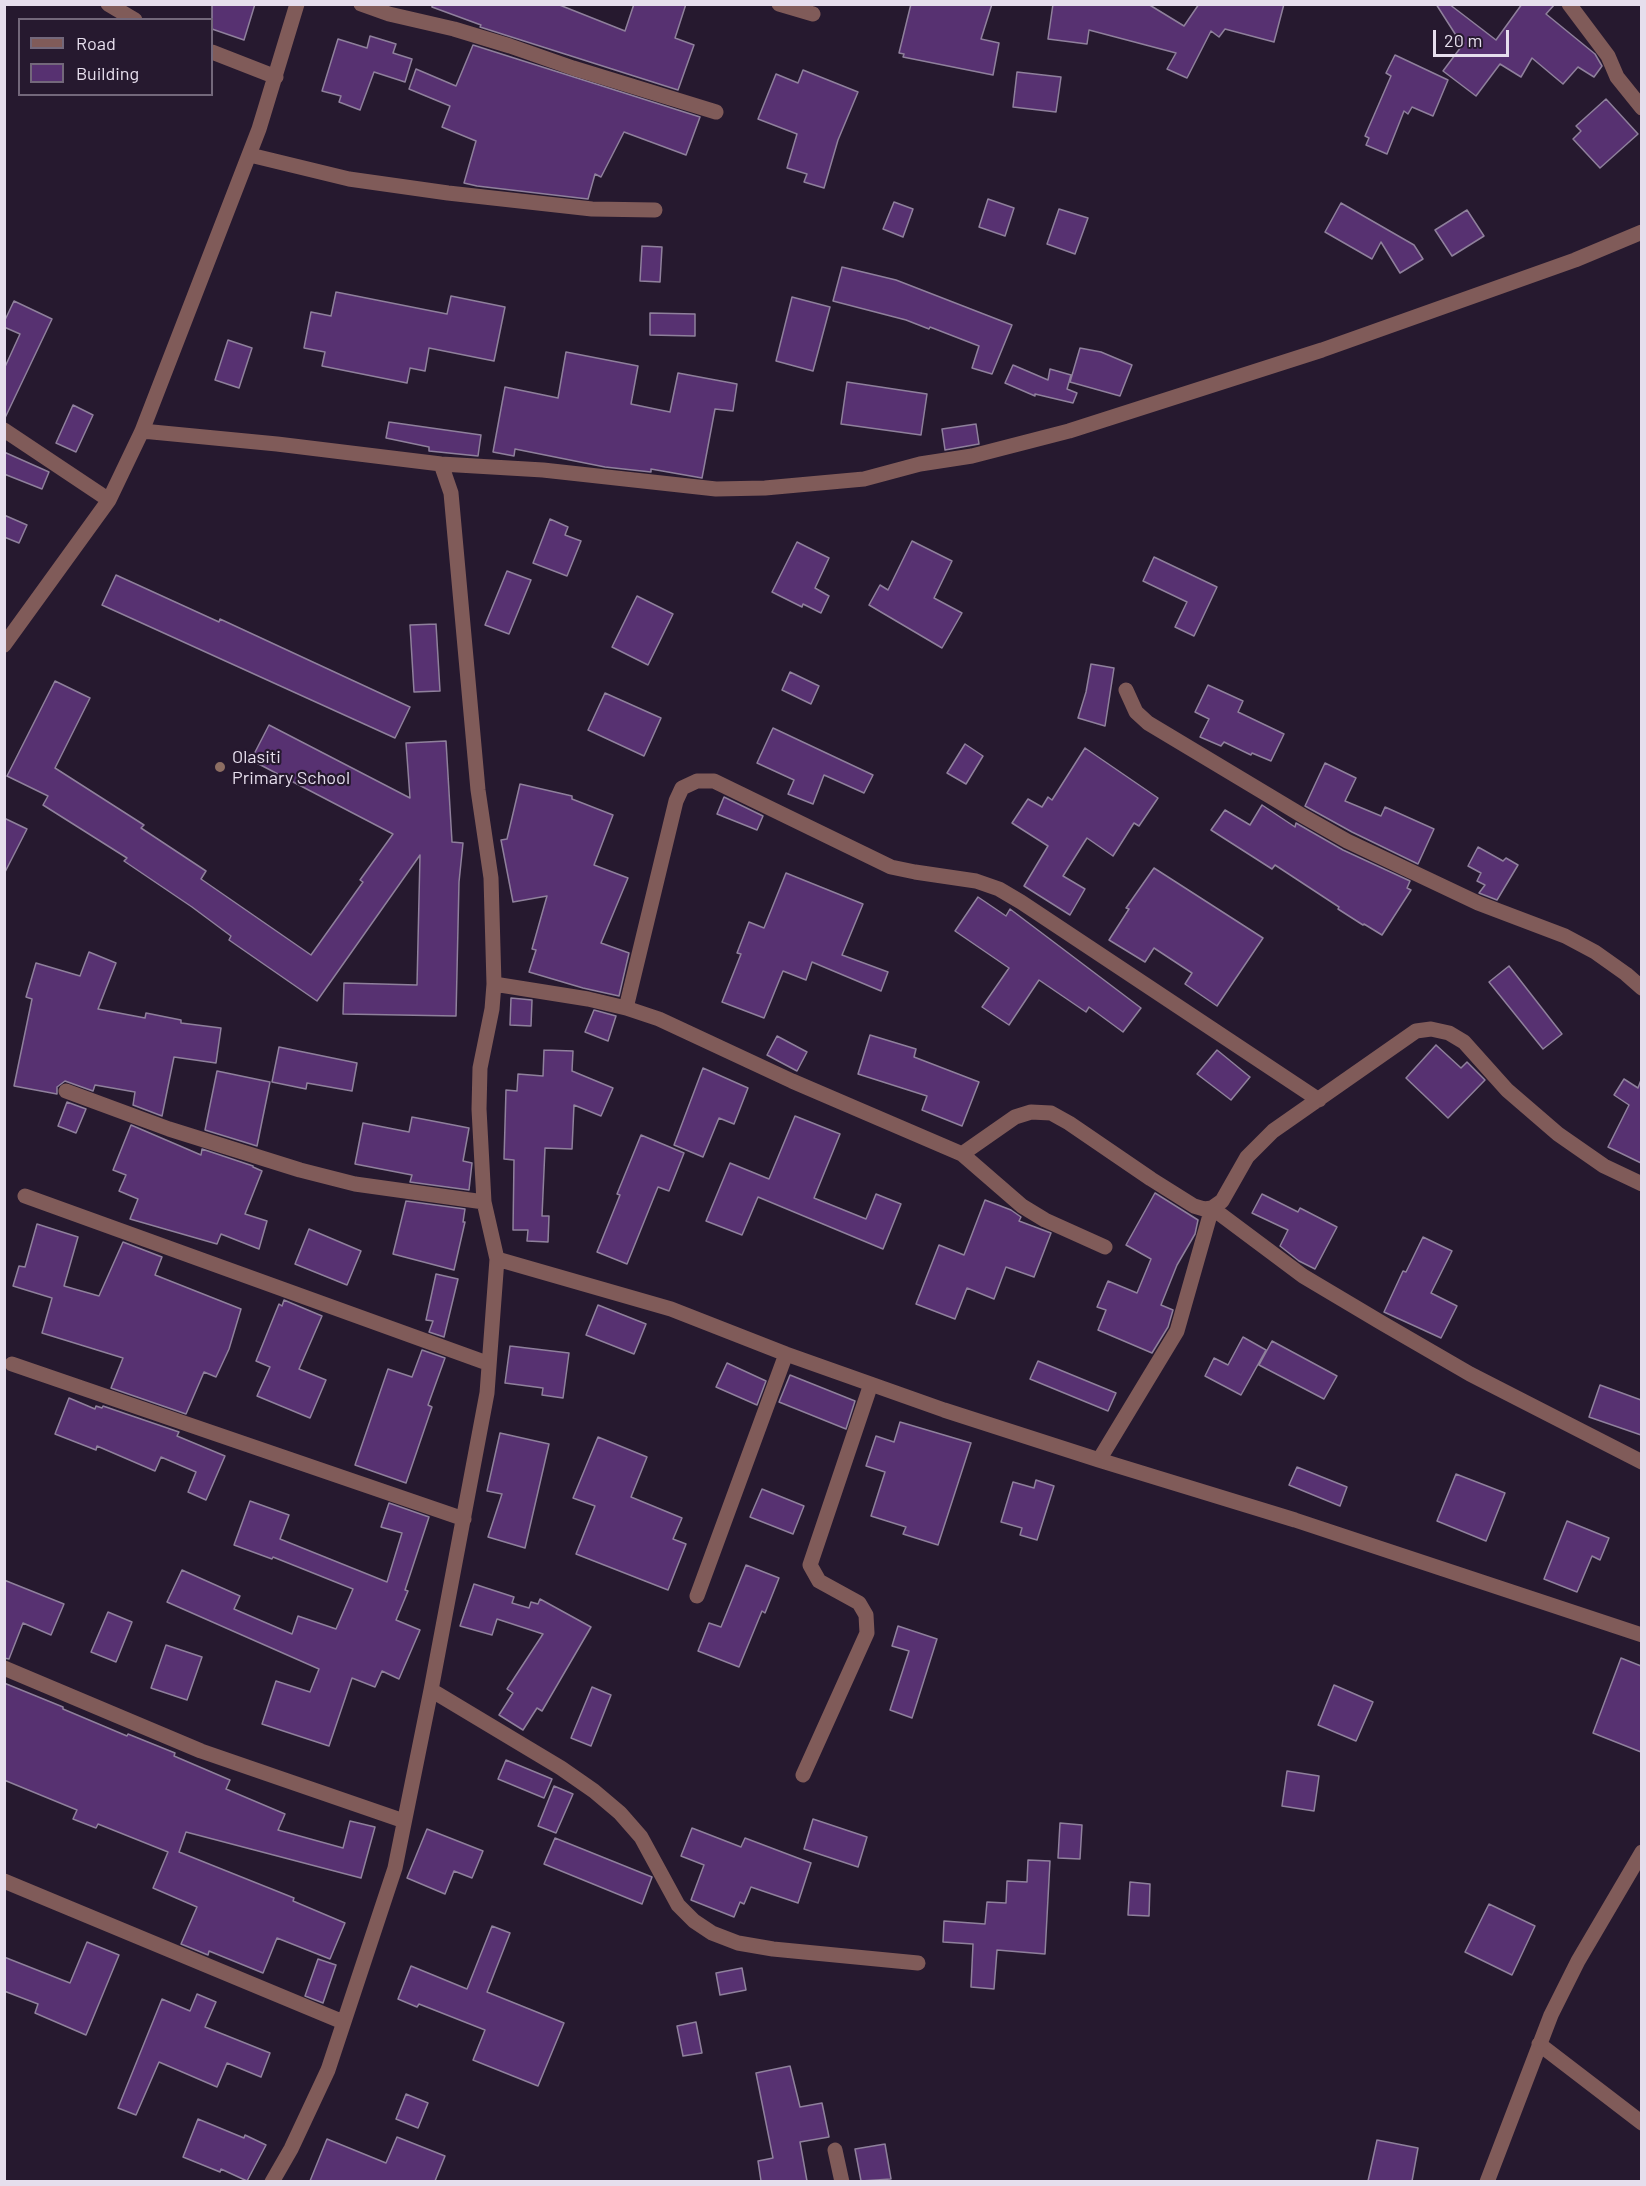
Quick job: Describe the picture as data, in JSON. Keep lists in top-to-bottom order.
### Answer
{
  "places": ["Olasiti Primary School"],
  "legend": ["Road", "Building"],
  "scale_bar": "20 m"
}
